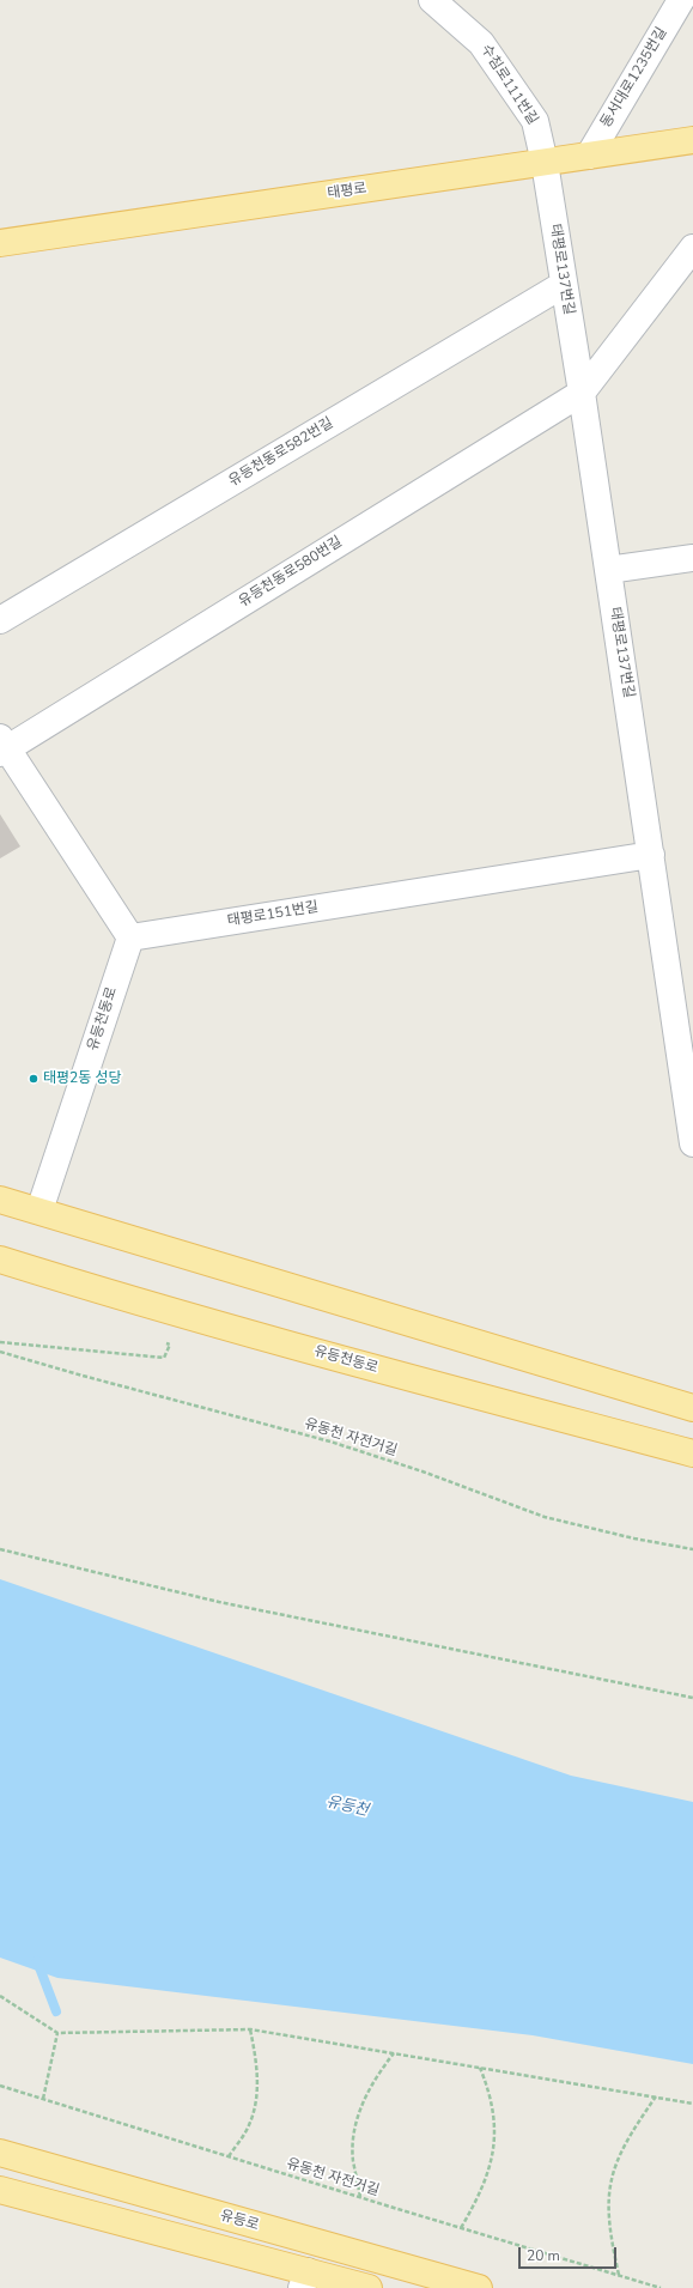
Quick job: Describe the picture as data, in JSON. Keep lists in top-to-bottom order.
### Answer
{
  "streets": {
    "main road": ["태평로", "유등천동로", "유등로"],
    "street": [
      "동서대로1235번길",
      "수침로111번길",
      "태평로137번길",
      "유등천동로582번길",
      "유등천동로580번길",
      "태평로151번길"
    ],
    "path": ["유동천 자전거길"]
  },
  "crossings": [
    ["동서대로1235번길", "태평로"],
    ["수침로111번길", "태평로"],
    ["수침로111번길", "태평로137번길"],
    ["태평로", "태평로137번길"],
    ["태평로137번길", "유등천동로582번길"],
    ["태평로137번길", "유등천동로580번길"],
    ["태평로137번길", "태평로151번길"],
    ["태평로151번길", "유등천동로"]
  ],
  "water": ["유등천"],
  "places": ["태평2동 성당"],
  "scale_bar": "20 m"
}
